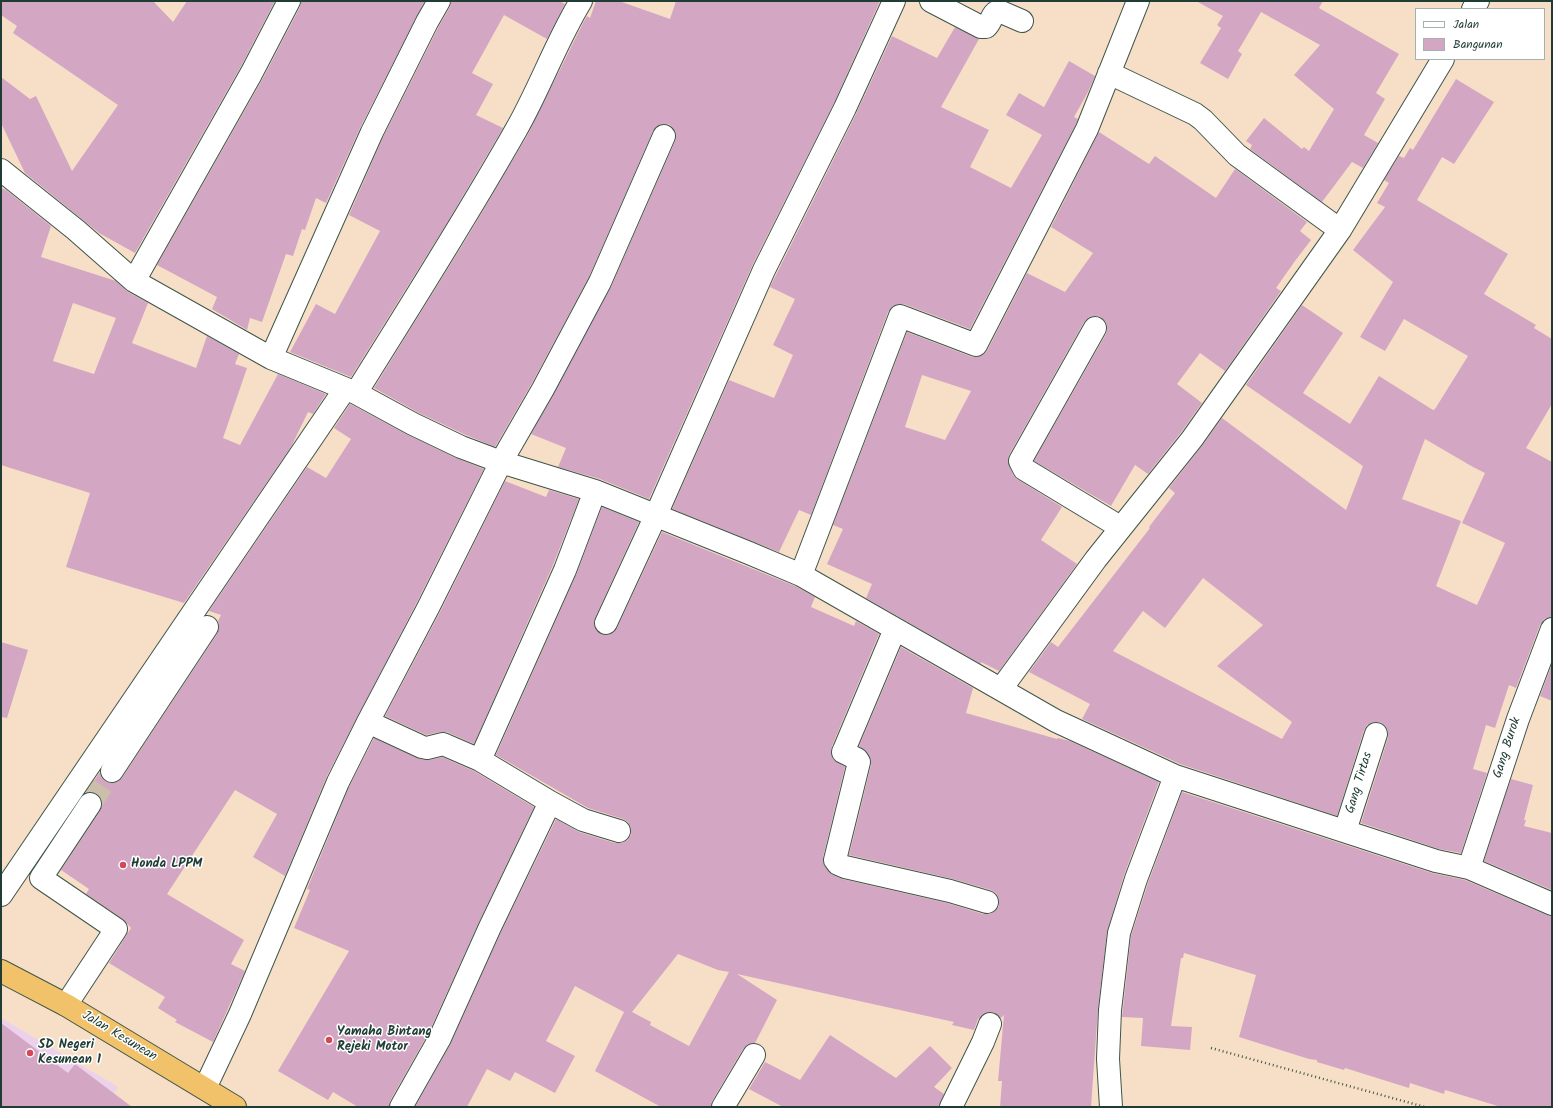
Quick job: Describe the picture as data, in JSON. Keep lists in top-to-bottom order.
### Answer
{
  "streets": {
    "highway": ["Jalan Kesunean"],
    "street": ["Gang Burok", "Gang Tirtas"]
  },
  "places": ["Honda LPPM", "Yamaha Bintang Rejeki Motor", "SD Negeri Kesunean 1"],
  "legend": ["Jalan", "Bangunan"]
}
